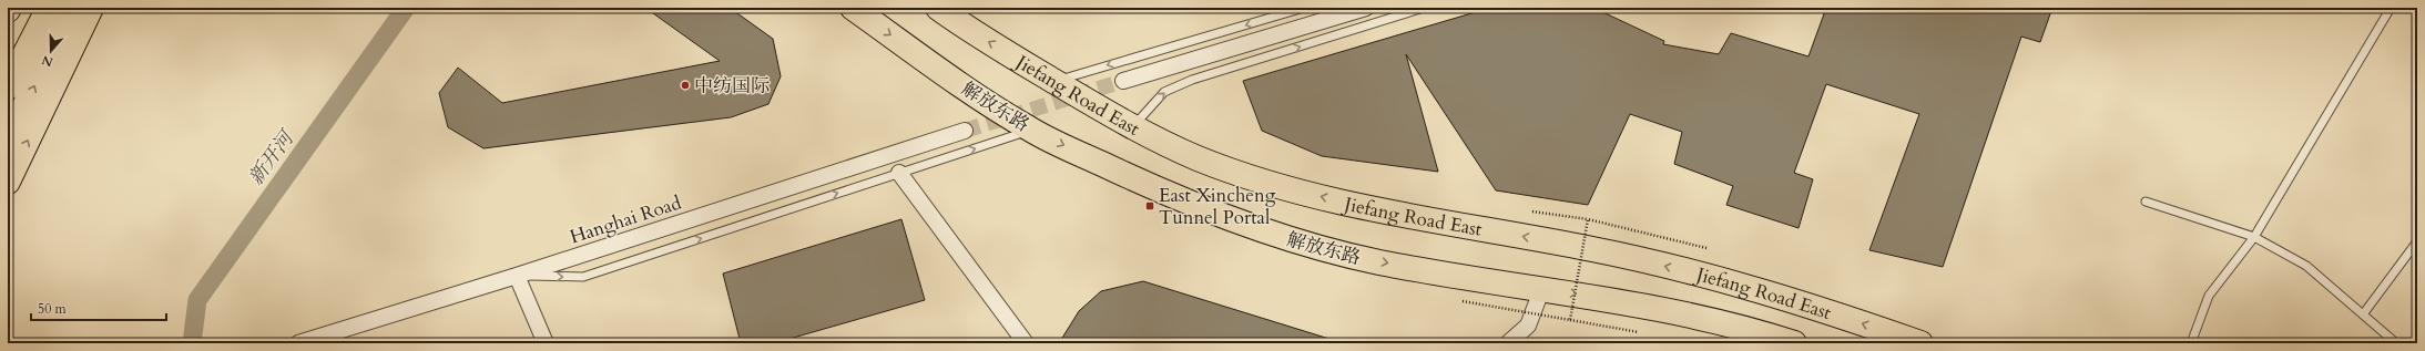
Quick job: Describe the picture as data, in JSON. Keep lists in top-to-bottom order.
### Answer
{
  "streets": {
    "main road": ["Jiefang Road East", "解放东路"],
    "street": ["Hanghai Road"]
  },
  "one_way": ["Jiefang Road East", "解放东路"],
  "water": ["新开河"],
  "places": {
    "other": ["中纺国际"],
    "transit": ["East Xincheng Tunnel Portal"]
  },
  "scale_bar": "50 m",
  "north": "bottom"
}
